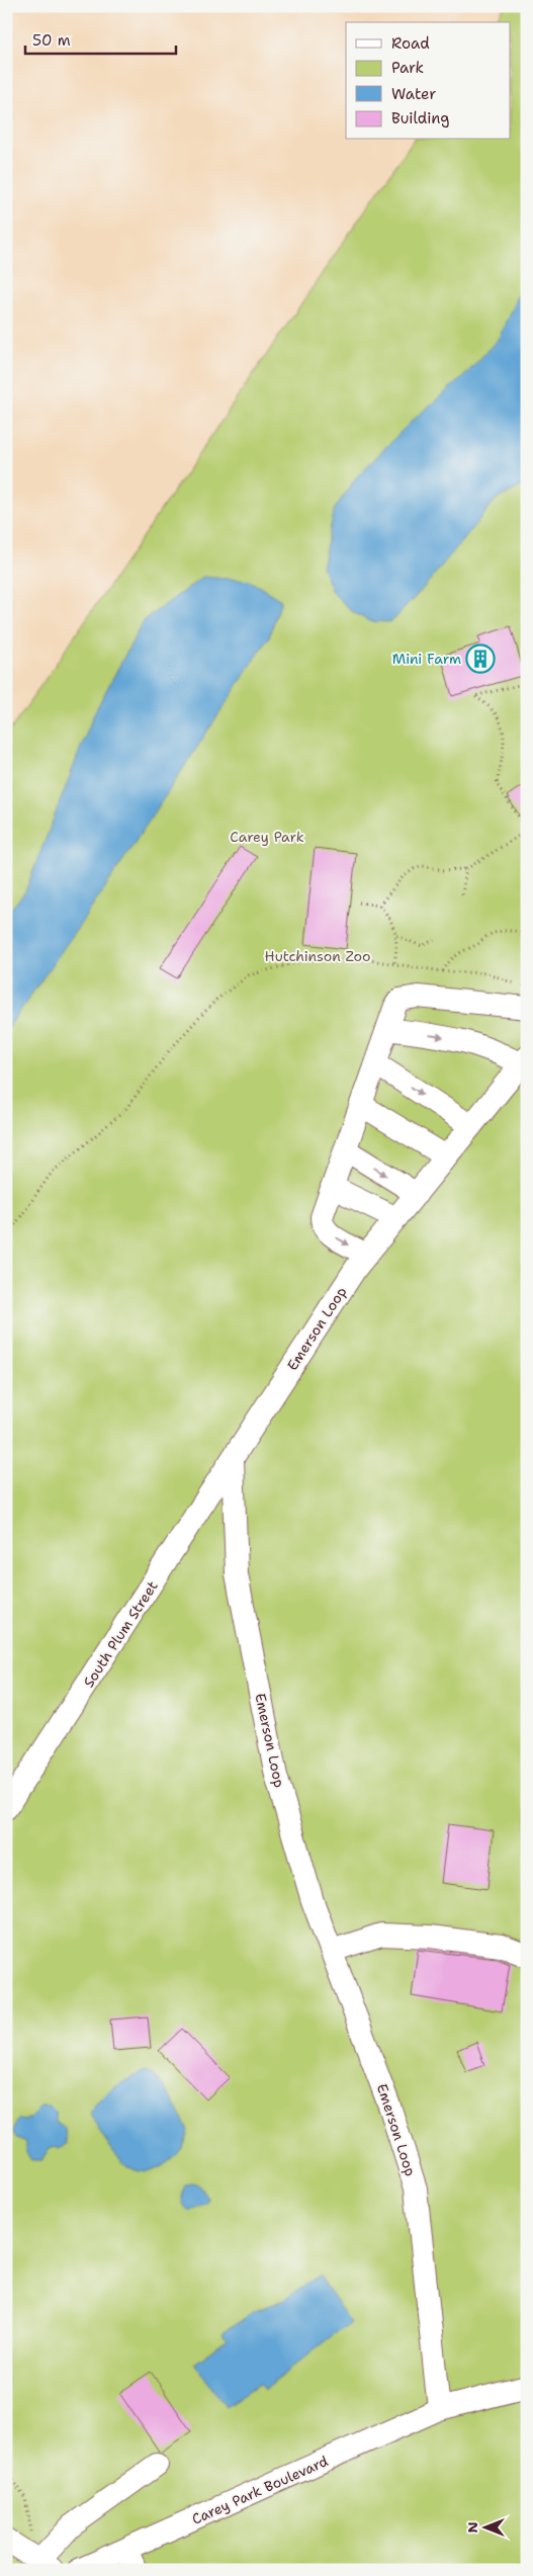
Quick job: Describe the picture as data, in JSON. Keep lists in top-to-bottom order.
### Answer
{
  "streets": {
    "street": ["Emerson Loop", "South Plum Street", "Carey Park Boulevard"]
  },
  "crossings": [
    ["Emerson Loop", "South Plum Street"],
    ["Emerson Loop", "Carey Park Boulevard"]
  ],
  "parks": ["Carey Park", "Hutchinson Zoo"],
  "places": {
    "building": ["Mini Farm"]
  },
  "legend": [
    "Road",
    "Park",
    "Water",
    "Building"
  ],
  "scale_bar": "50 m",
  "north": "left"
}
